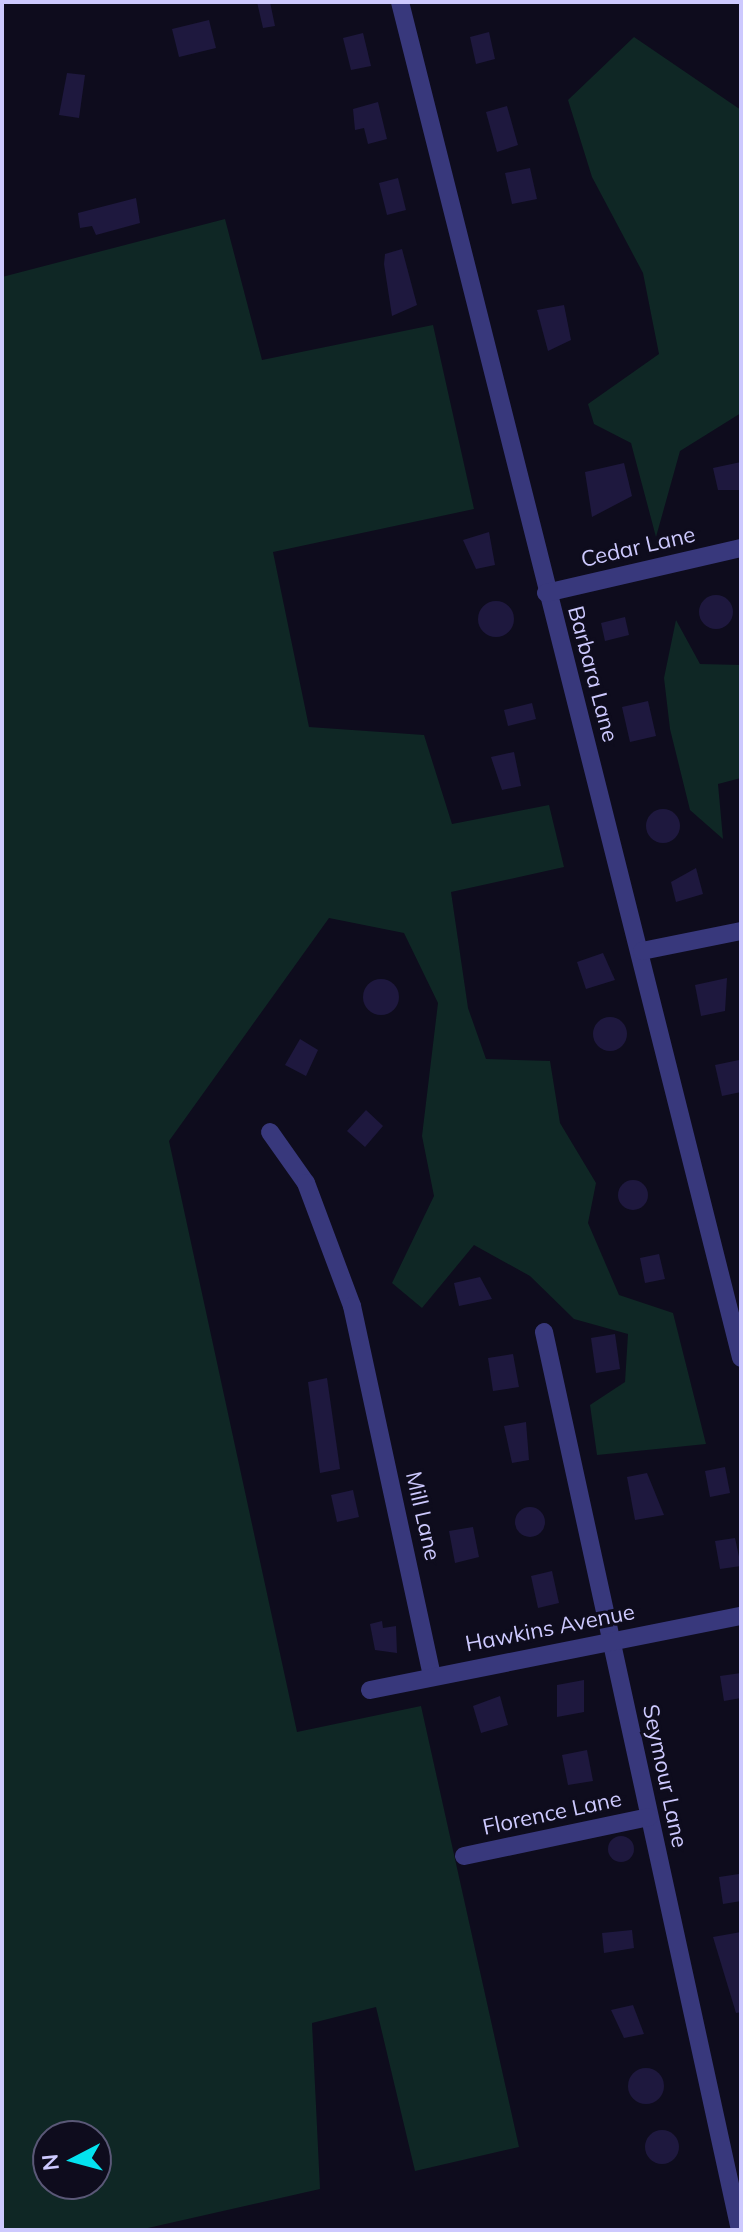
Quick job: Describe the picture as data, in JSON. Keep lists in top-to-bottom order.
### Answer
{
  "streets": {
    "street": [
      "Cedar Lane",
      "Barbara Lane",
      "Mill Lane",
      "Hawkins Avenue",
      "Seymour Lane",
      "Florence Lane"
    ]
  },
  "crossings": [
    ["Cedar Lane", "Barbara Lane"],
    ["Mill Lane", "Hawkins Avenue"],
    ["Hawkins Avenue", "Seymour Lane"],
    ["Seymour Lane", "Florence Lane"]
  ],
  "north": "left"
}
